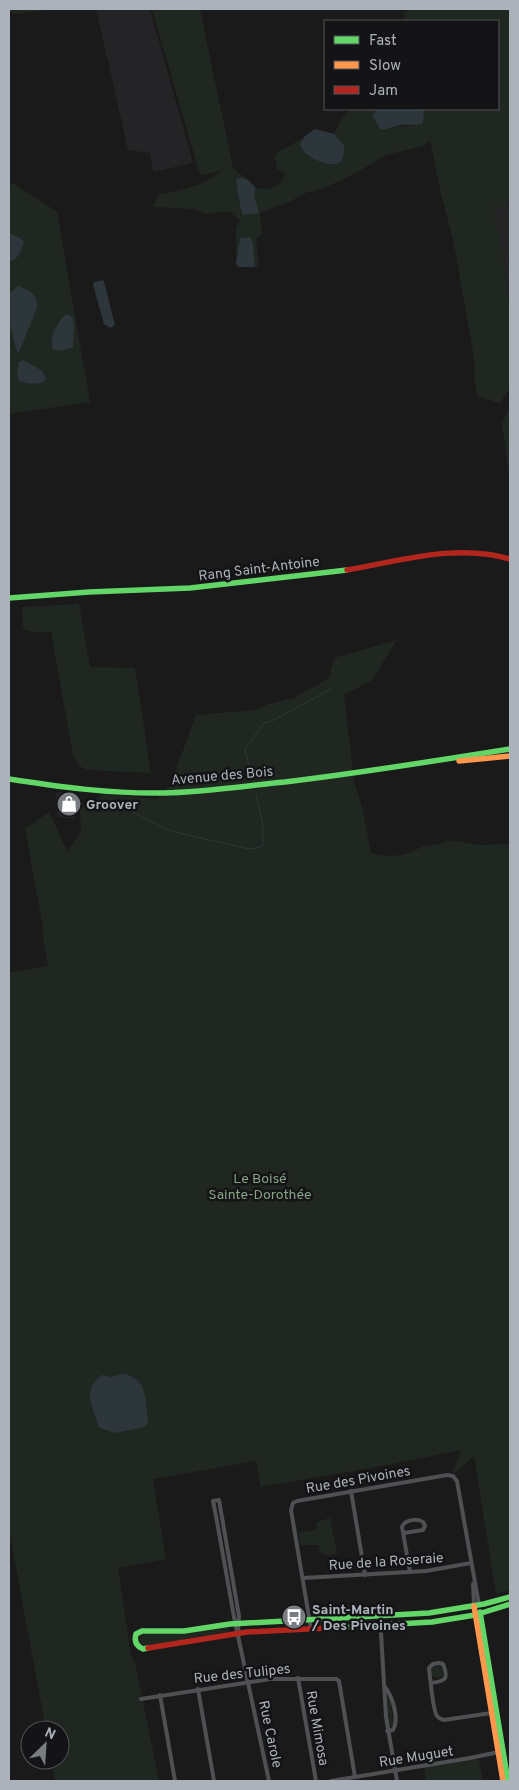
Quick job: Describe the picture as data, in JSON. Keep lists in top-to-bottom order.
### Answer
{
  "streets": {
    "street": [
      "Rang Saint-Antoine",
      "Avenue des Bois",
      "Rue des Pivoines",
      "Rue de la Roseraie",
      "Rue des Tulipes",
      "Rue Mimosa",
      "Rue Carole",
      "Rue Muguet"
    ]
  },
  "crossings": [
    ["Rue des Pivoines", "Rue de la Roseraie"],
    ["Rue des Tulipes", "Rue Mimosa"],
    ["Rue des Tulipes", "Rue Carole"],
    ["Rue des Tulipes", "Rue Muguet"]
  ],
  "parks": ["Le Boisé Sainte-Dorothée"],
  "places": {
    "shop": ["Groover"],
    "bus stop": ["Saint-Martin / Des Pivoines"]
  },
  "legend": ["Fast", "Slow", "Jam"],
  "north": "top right"
}
